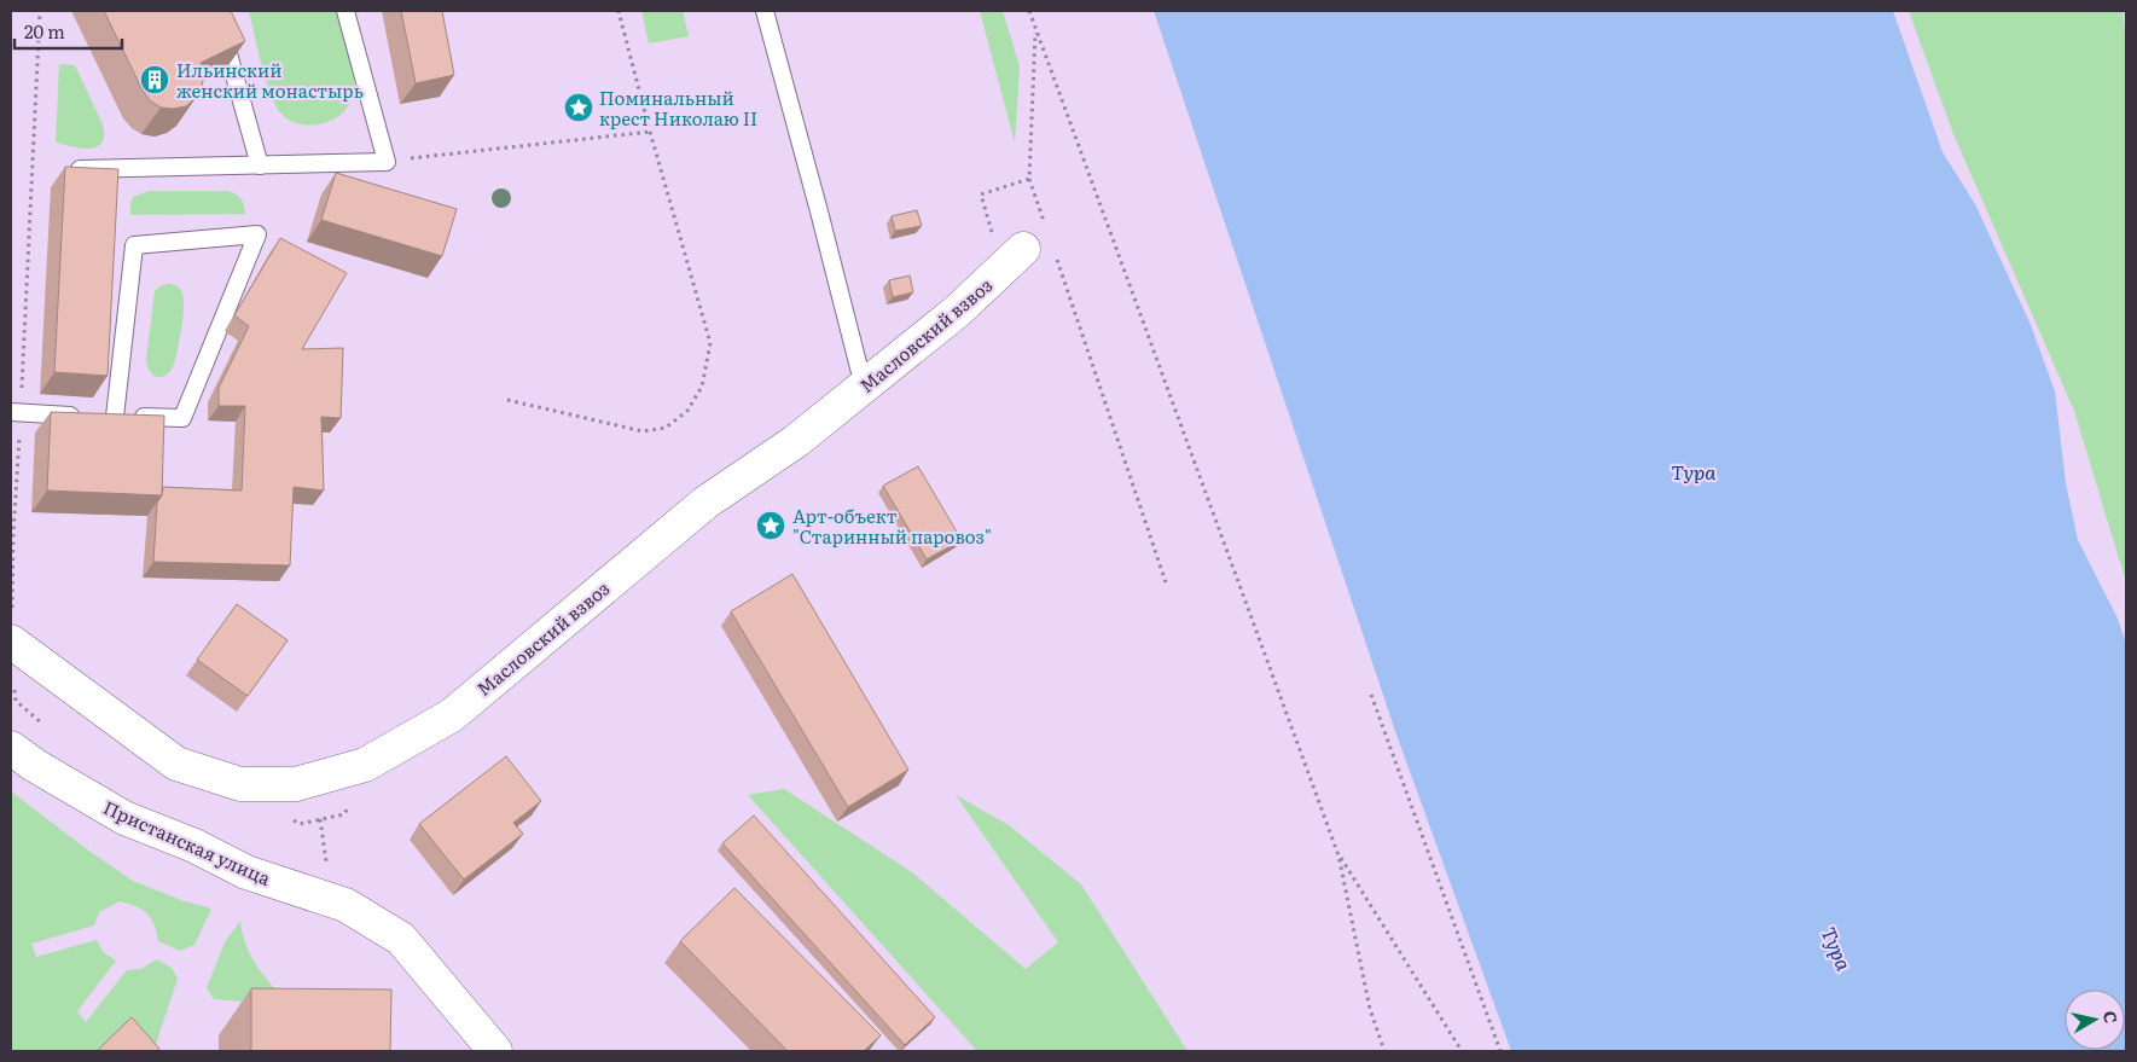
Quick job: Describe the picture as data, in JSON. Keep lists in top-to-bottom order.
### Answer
{
  "streets": {
    "street": ["Масловский взвоз", "Пристанская улица"]
  },
  "water": ["Тура"],
  "places": {
    "building": ["Ильинский женский монастырь"],
    "place": ["Поминальный крест Николаю II", "Арт-объект \"Старинный паровоз\""]
  },
  "scale_bar": "20 m",
  "north": "right"
}
